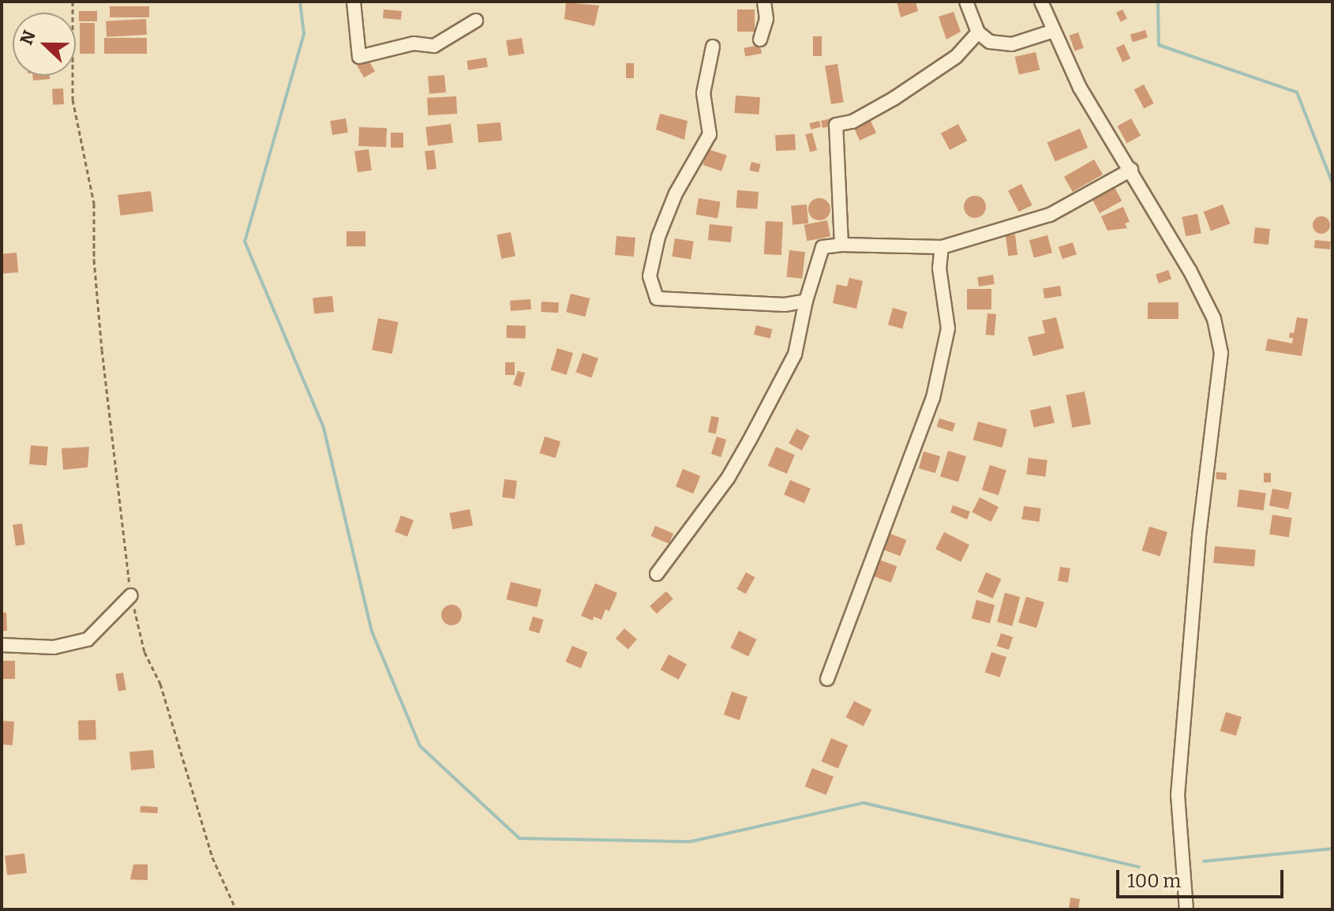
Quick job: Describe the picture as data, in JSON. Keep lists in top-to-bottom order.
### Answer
{
  "scale_bar": "100 m",
  "north": "left"
}
